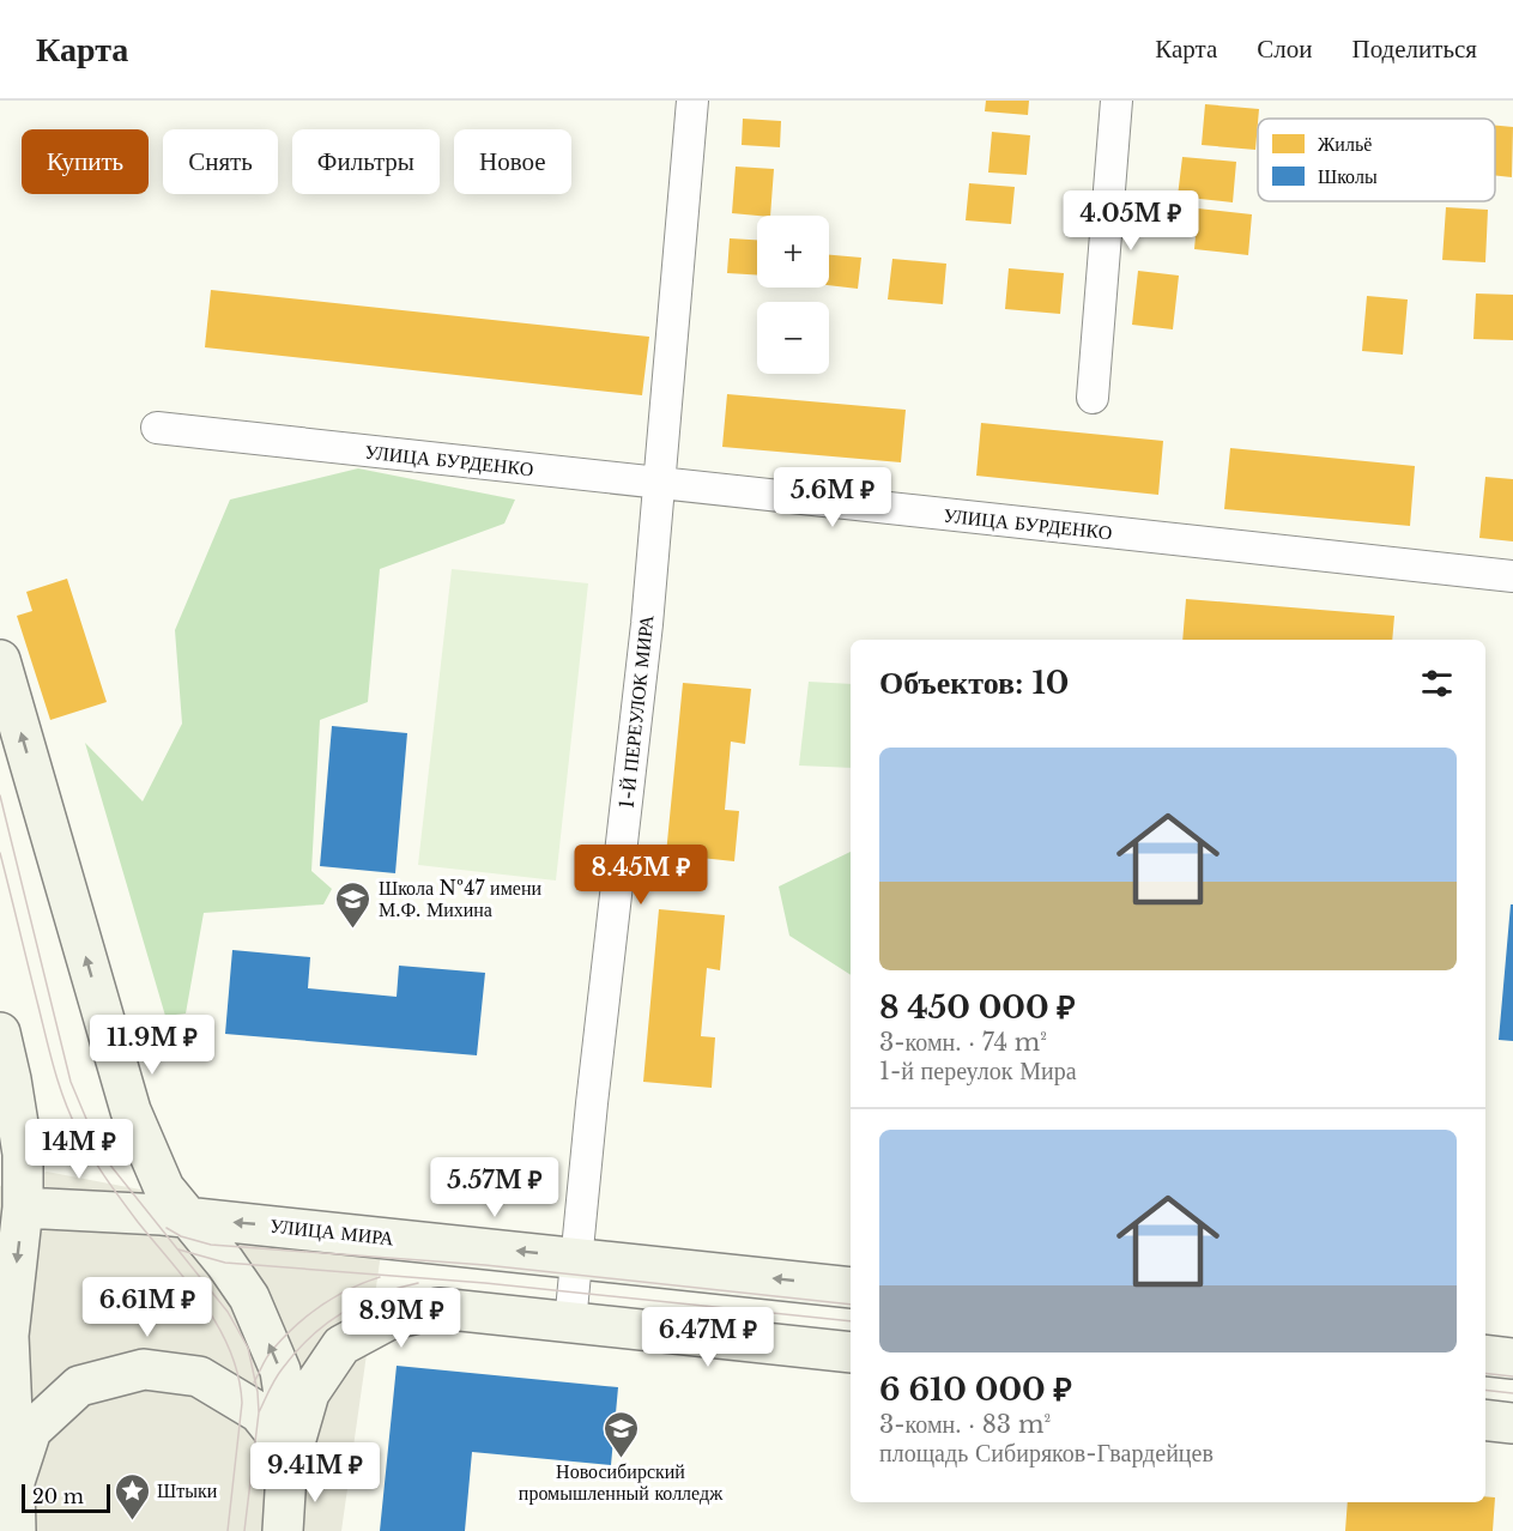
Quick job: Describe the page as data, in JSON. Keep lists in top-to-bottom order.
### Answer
{
  "streets": {
    "main road": ["УЛИЦА МИРА"],
    "street": ["УЛИЦА БУРДЕНКО", "1-Й ПЕРЕУЛОК МИРА"]
  },
  "crossings": [
    ["УЛИЦА БУРДЕНКО", "1-Й ПЕРЕУЛОК МИРА"],
    ["1-Й ПЕРЕУЛОК МИРА", "УЛИЦА МИРА"]
  ],
  "places": {
    "school or university": ["Школа №47 имени М.Ф. Михина", "Новосибирский промышленный колледж"],
    "place": ["Штыки"]
  },
  "legend": ["Жильё", "Школы"],
  "scale_bar": "20 m",
  "page": {
    "header": "Карта",
    "nav": ["Карта", "Слои", "Поделиться"],
    "chip": [
      "Купить",
      "Снять",
      "Фильтры",
      "Новое"
    ],
    "price": [
      "4.05M ₽",
      "5.6M ₽",
      "8.45M ₽",
      "11.9M ₽",
      "14M ₽",
      "5.57M ₽",
      "6.61M ₽",
      "8.9M ₽",
      "6.47M ₽",
      "9.41M ₽"
    ],
    "map_buttons": ["+", "−"],
    "heading": "Объектов: 10",
    "list": [
      {
        "name": "8 450 000 ₽",
        "note": "3-комн. · 74 m² · 1-й переулок Мира"
      },
      {
        "name": "6 610 000 ₽",
        "note": "3-комн. · 83 m² · площадь Сибиряков-Гвардейцев"
      }
    ],
    "scale": "20 m"
  }
}
